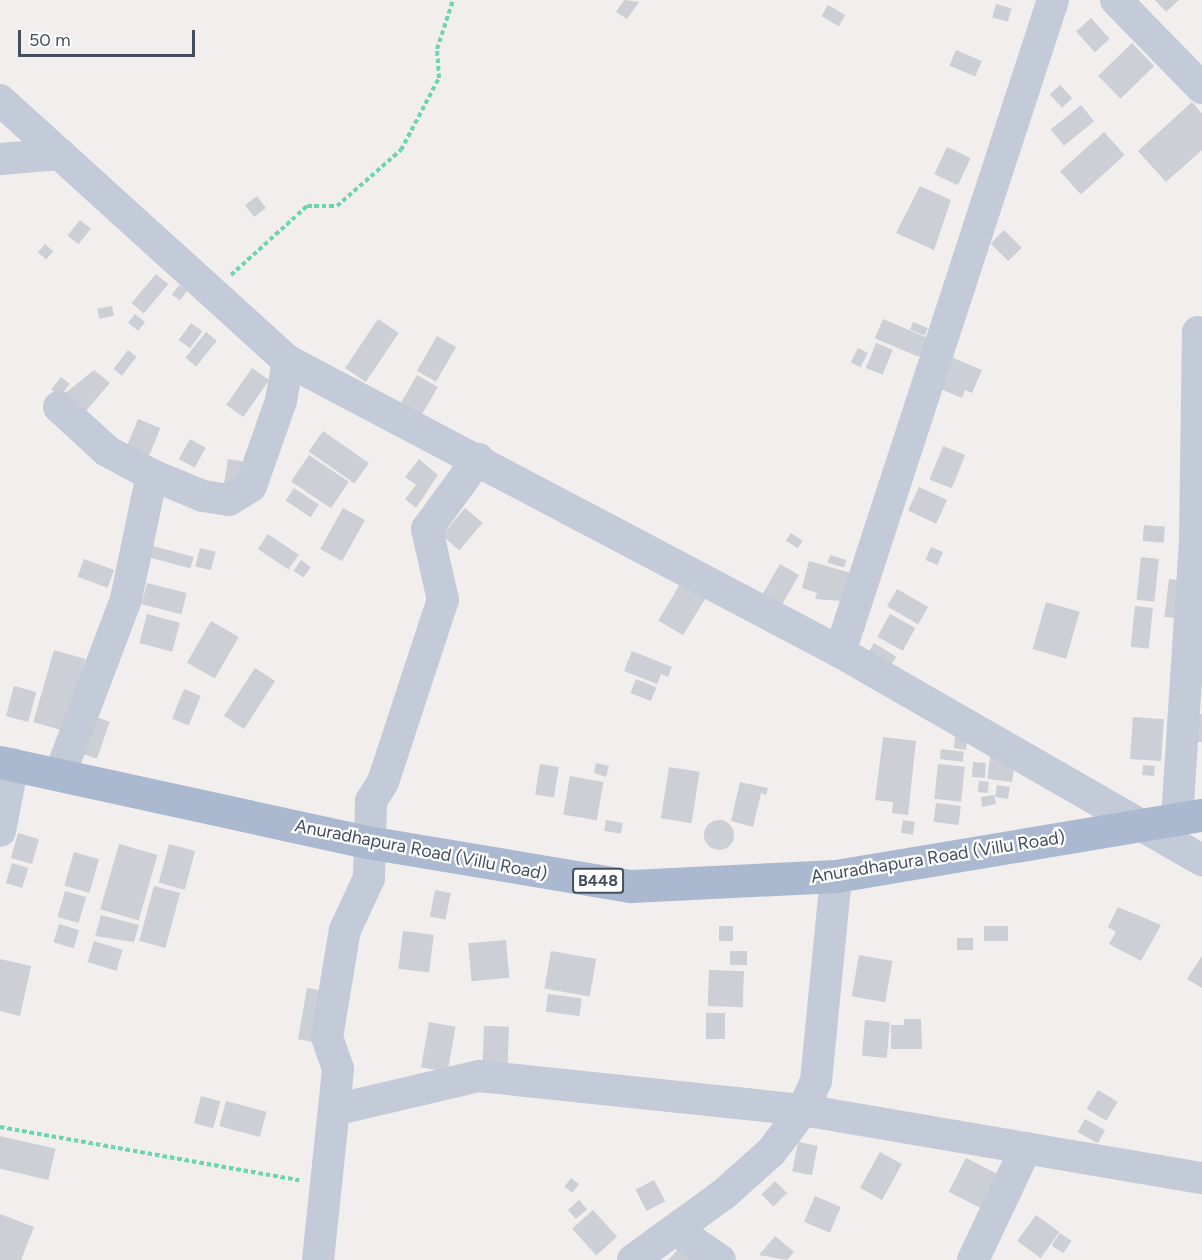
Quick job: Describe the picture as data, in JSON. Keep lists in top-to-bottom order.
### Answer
{
  "streets": {
    "main road": ["Anuradhapura Road (Villu Road)", "B448"]
  },
  "scale_bar": "50 m"
}
